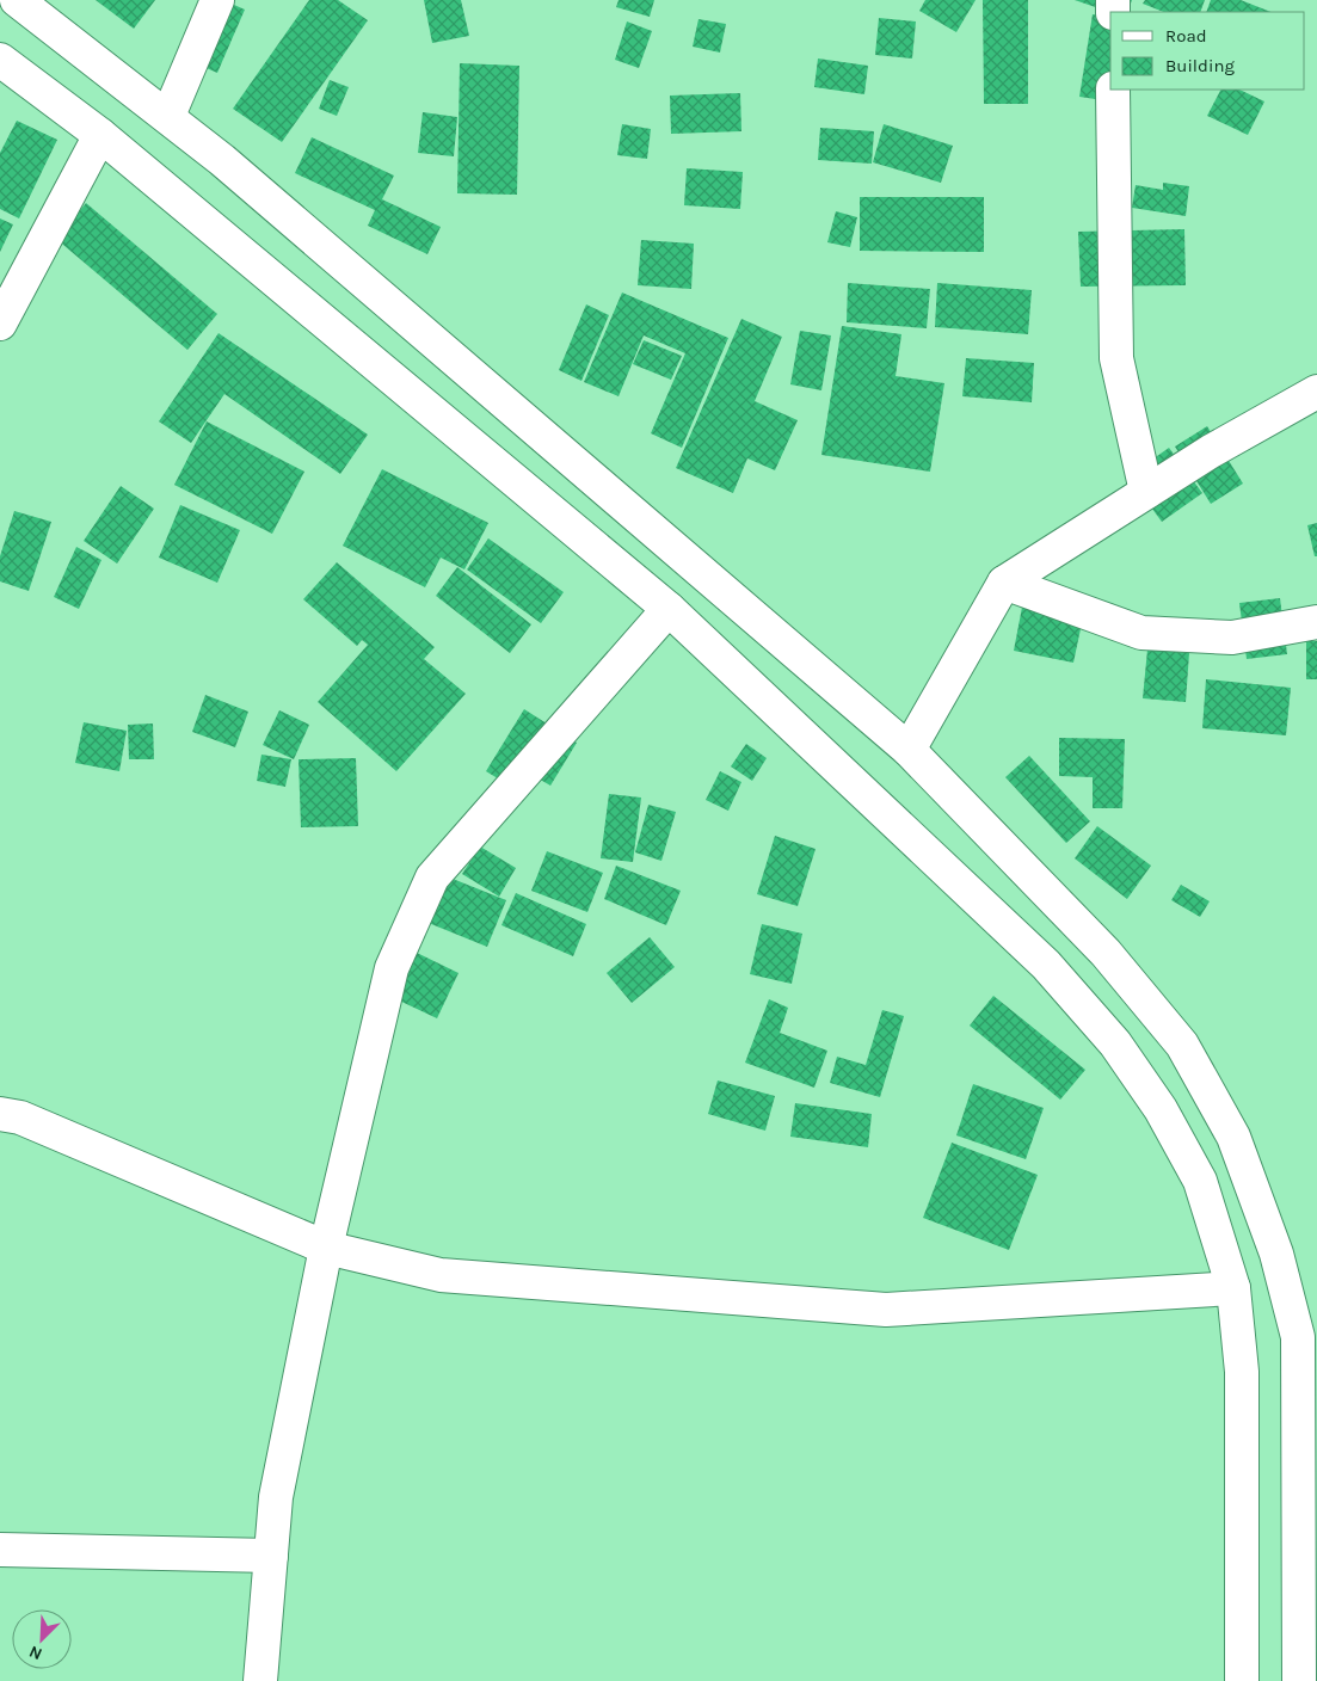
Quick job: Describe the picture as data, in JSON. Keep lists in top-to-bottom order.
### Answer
{
  "legend": ["Road", "Building"],
  "north": "bottom left"
}
